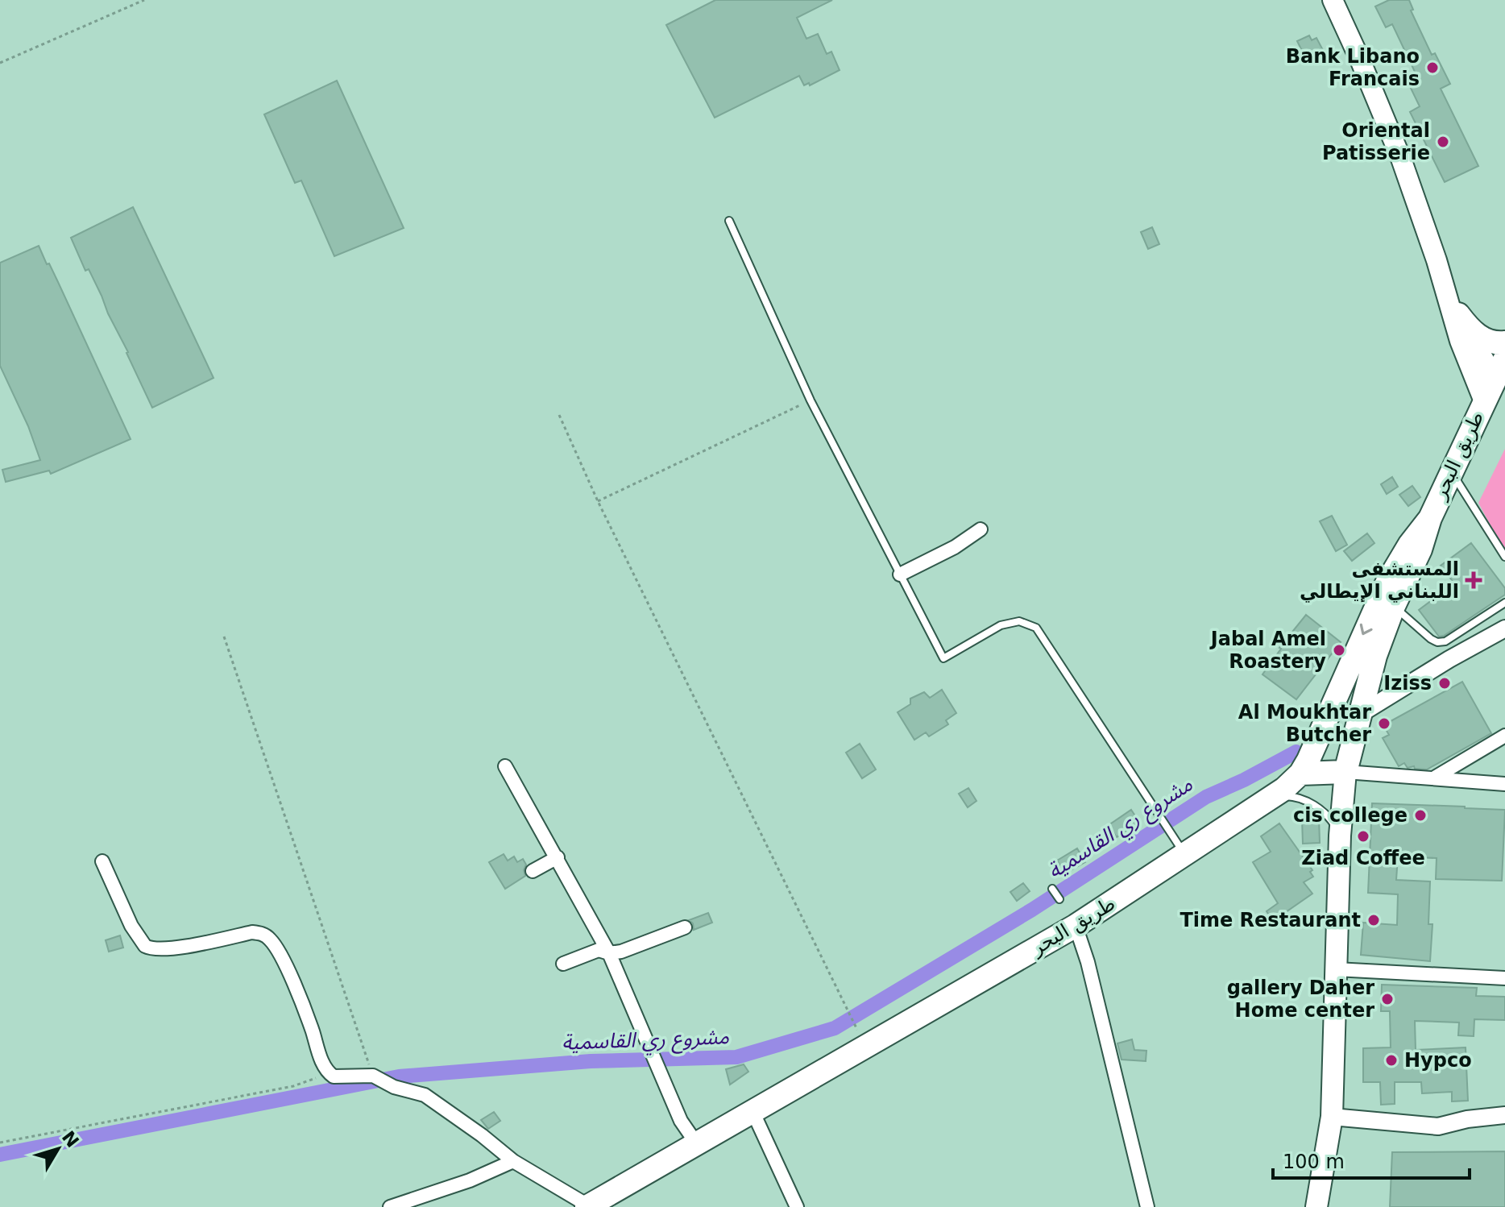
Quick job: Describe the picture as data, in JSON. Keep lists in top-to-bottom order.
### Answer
{
  "streets": {
    "highway": ["طريق البحر"]
  },
  "water": ["مشروع ري القاسمية"],
  "places": {
    "other": [
      "Bank Libano Francais",
      "Oriental Patisserie",
      "Jabal Amel Roastery",
      "Iziss",
      "Al Moukhtar Butcher",
      "cis college",
      "Ziad Coffee",
      "Time Restaurant",
      "gallery Daher Home center",
      "Hypco"
    ],
    "health": ["المستشفى اللبناني الإيطالي"]
  },
  "scale_bar": "100 m",
  "north": "top right"
}
